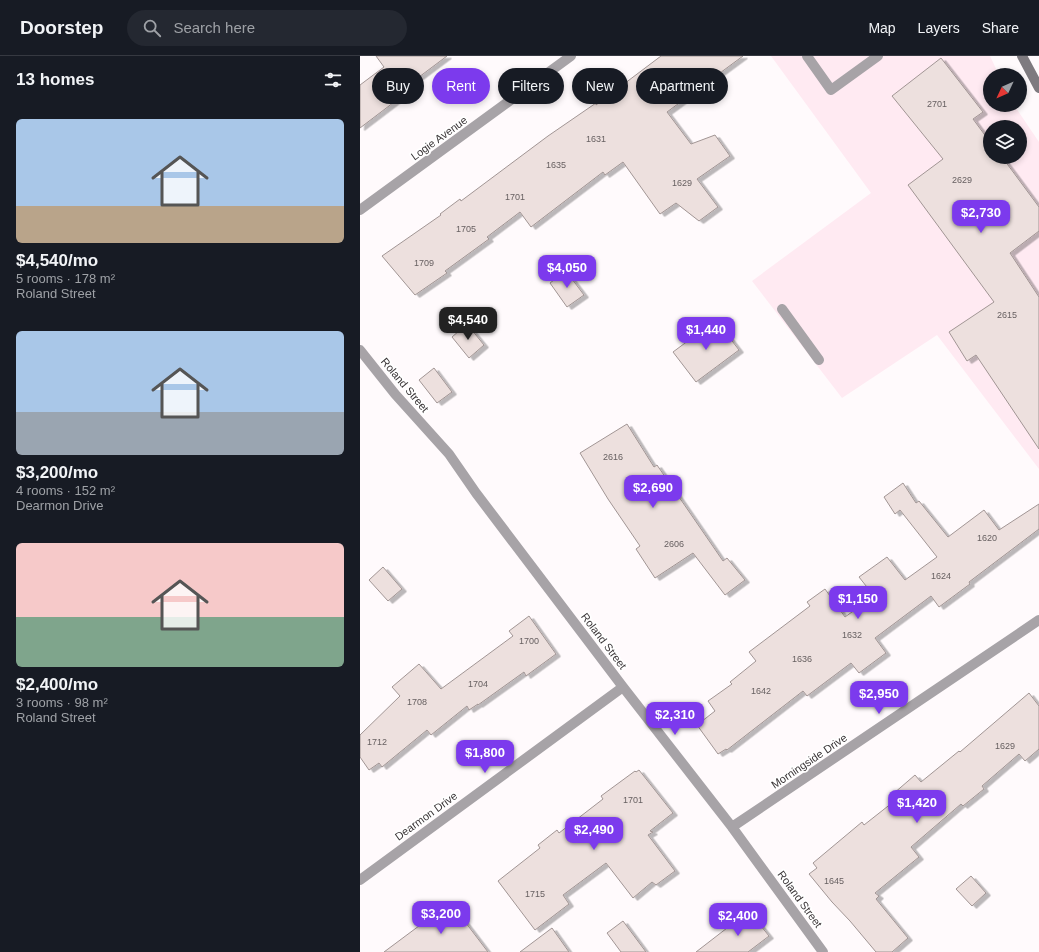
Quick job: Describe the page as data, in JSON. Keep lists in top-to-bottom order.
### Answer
{
  "streets": {
    "street": [
      "Logie Avenue",
      "Roland Street",
      "Morningside Drive",
      "Dearmon Drive"
    ]
  },
  "crossings": [
    ["Roland Street", "Morningside Drive"],
    ["Roland Street", "Dearmon Drive"]
  ],
  "house_numbers": [
    "2701",
    "1631",
    "1635",
    "2629",
    "1629",
    "1701",
    "1705",
    "1709",
    "2615",
    "2616",
    "1620",
    "2606",
    "1624",
    "1632",
    "1700",
    "1636",
    "1704",
    "1642",
    "1708",
    "1712",
    "1629",
    "1701",
    "1645",
    "1715"
  ],
  "north": "bottom left",
  "page": {
    "header": "Doorstep",
    "search": "Search here",
    "nav": ["Map", "Layers", "Share"],
    "heading": "13 homes",
    "chip": [
      "Buy",
      "Rent",
      "Filters",
      "New",
      "Apartment"
    ],
    "list": [
      {
        "name": "$4,540/mo",
        "note": "5 rooms · 178 m² · Roland Street"
      },
      {
        "name": "$3,200/mo",
        "note": "4 rooms · 152 m² · Dearmon Drive"
      },
      {
        "name": "$2,400/mo",
        "note": "3 rooms · 98 m² · Roland Street"
      }
    ],
    "price": [
      "$2,730",
      "$4,050",
      "$4,540",
      "$1,440",
      "$2,690",
      "$1,150",
      "$2,950",
      "$2,310",
      "$1,800",
      "$1,420",
      "$2,490",
      "$3,200",
      "$2,400"
    ]
  }
}
